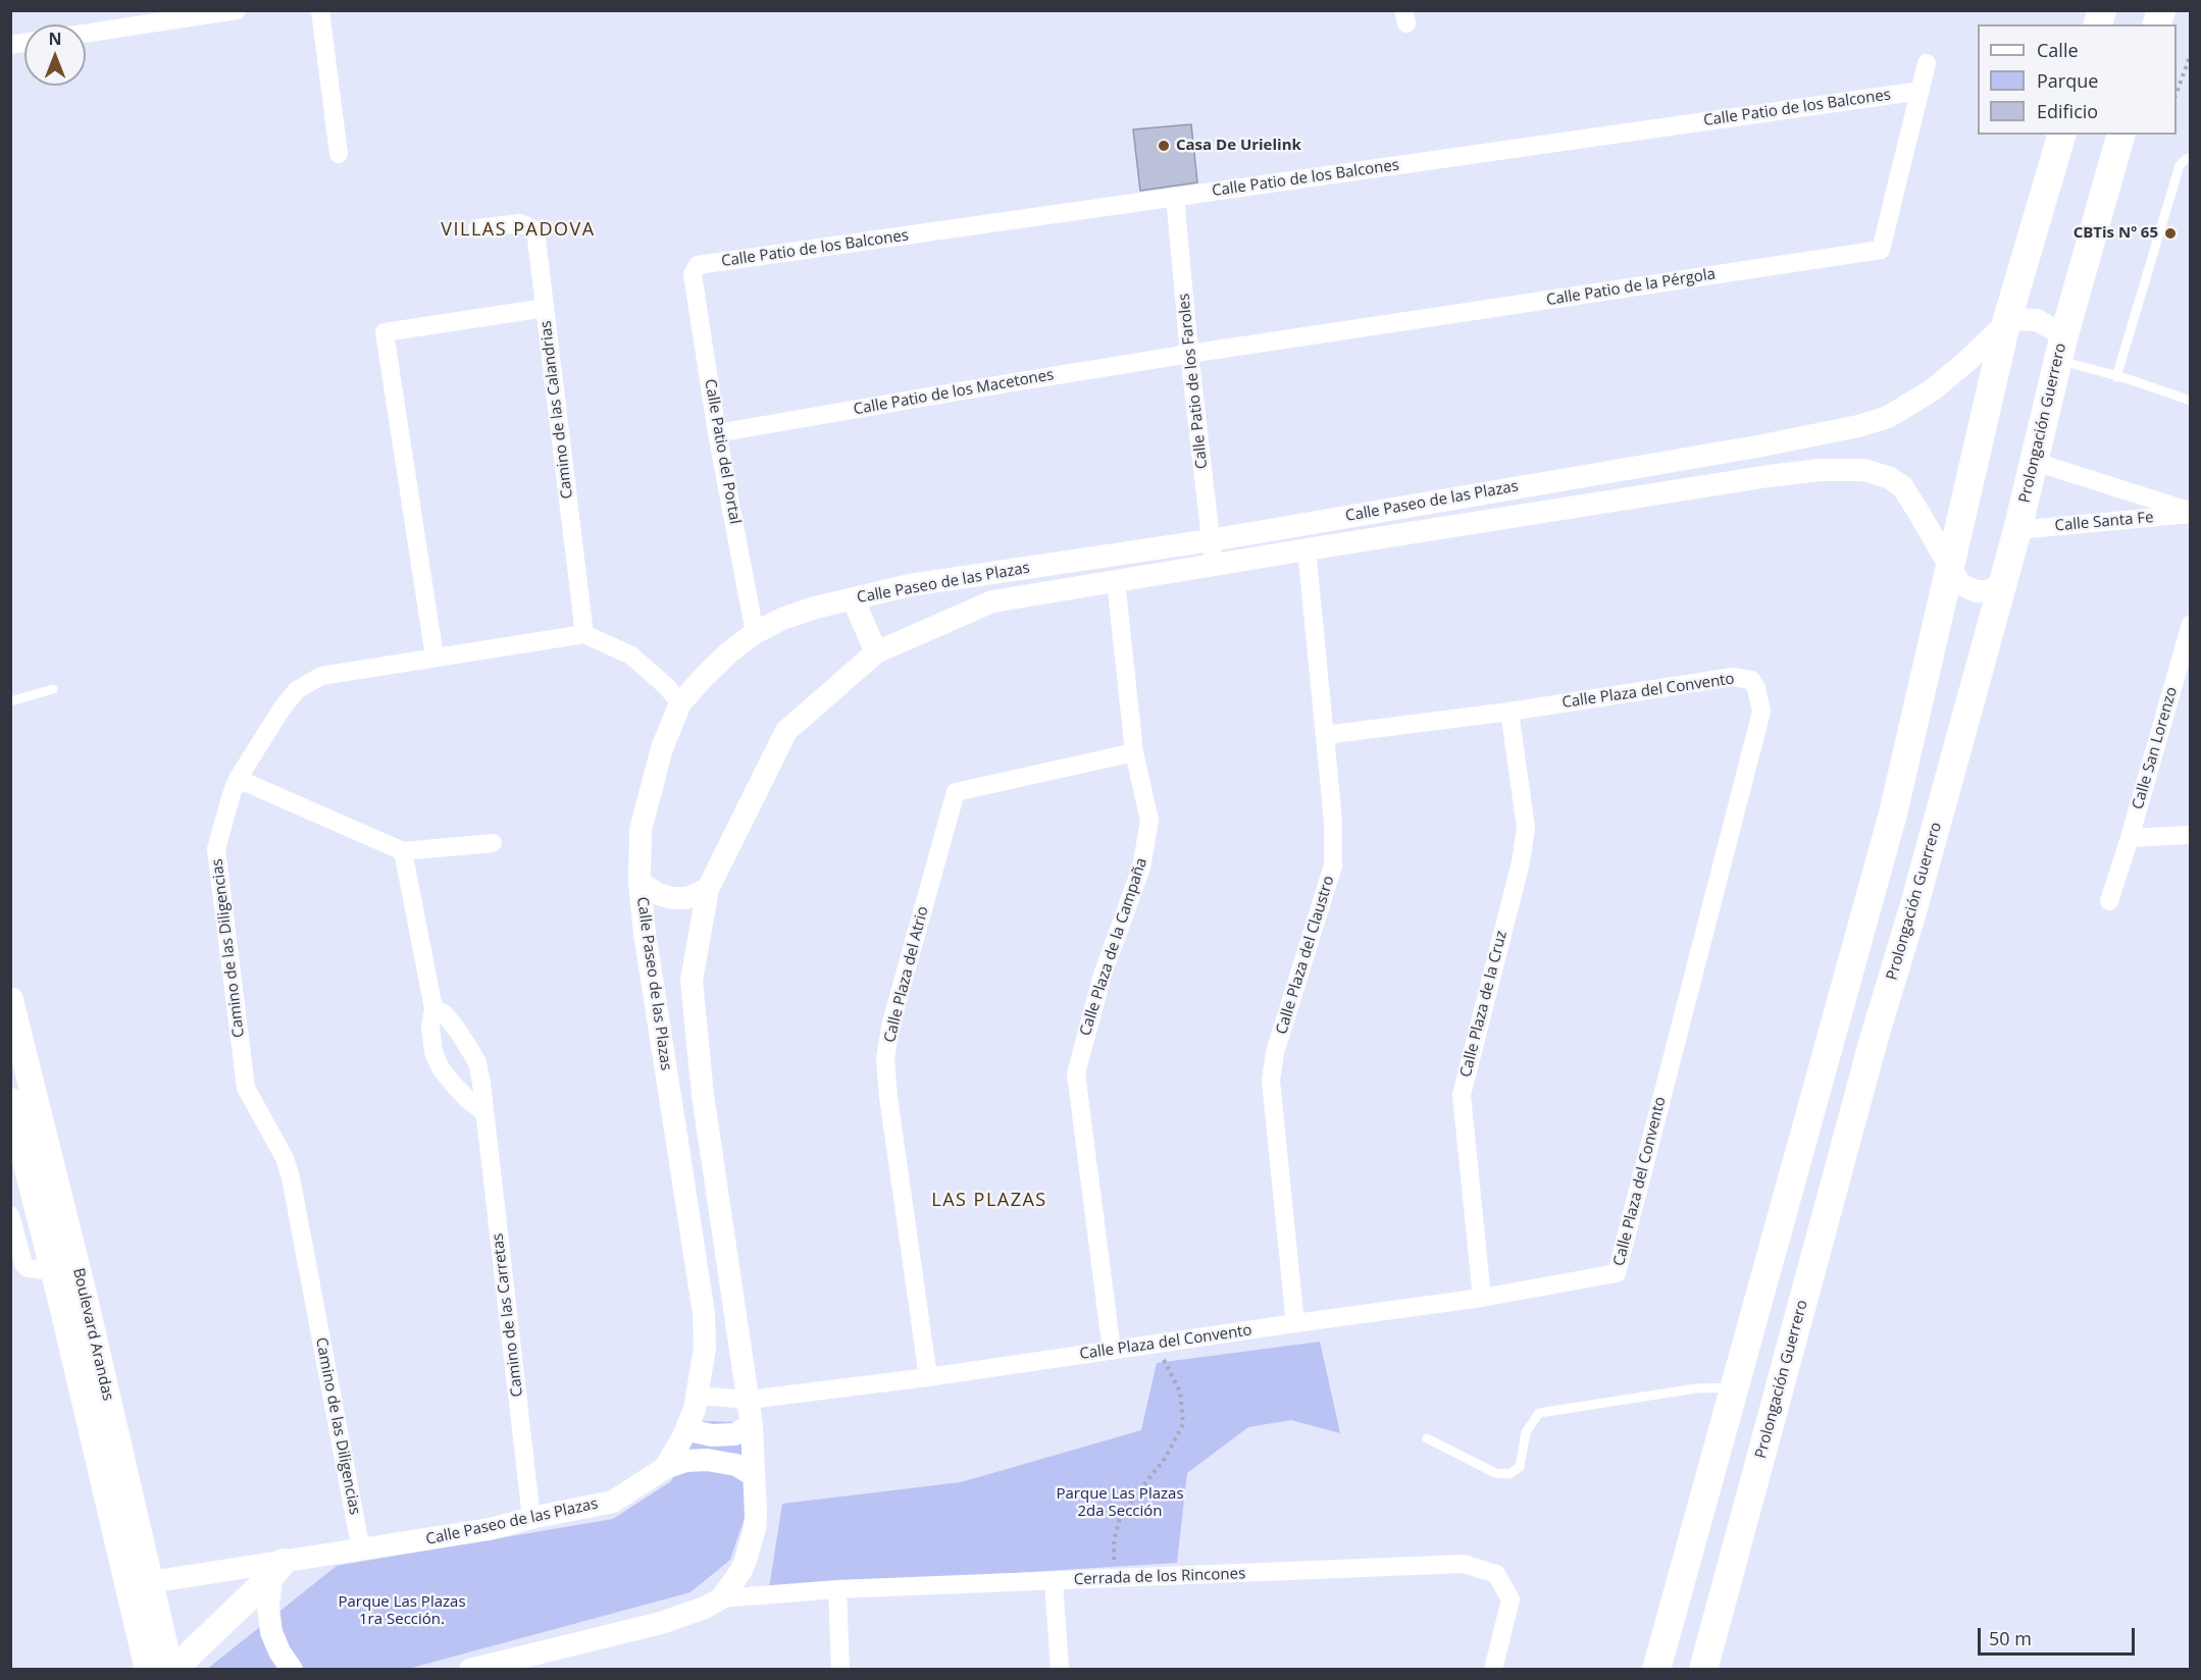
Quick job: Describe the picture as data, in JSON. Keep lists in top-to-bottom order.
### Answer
{
  "streets": {
    "main road": ["Prolongación Guerrero", "Boulevard Arandas"],
    "street": [
      "Calle Patio de los Balcones",
      "Calle Patio de la Pérgola",
      "Calle Patio de los Faroles",
      "Calle Patio de los Macetones",
      "Camino de las Calandrias",
      "Calle Patio del Portal",
      "Calle Paseo de las Plazas",
      "Calle Santa Fe",
      "Calle Plaza del Convento",
      "Calle San Lorenzo",
      "Calle Plaza de la Campaña",
      "Camino de las Diligencias",
      "Calle Plaza del Claustro",
      "Calle Plaza del Atrio",
      "Calle Plaza de la Cruz",
      "Camino de las Carretas",
      "Cerrada de los Rincones"
    ]
  },
  "crossings": [
    ["Calle Patio de los Balcones", "Calle Patio de la Pérgola"],
    ["Calle Patio de los Balcones", "Calle Patio de los Faroles"],
    ["Calle Patio de los Balcones", "Calle Patio del Portal"],
    ["Calle Patio de la Pérgola", "Calle Patio de los Faroles"],
    ["Calle Patio de la Pérgola", "Calle Patio de los Macetones"],
    ["Calle Patio de los Faroles", "Calle Patio de los Macetones"],
    ["Calle Patio de los Faroles", "Calle Paseo de las Plazas"],
    ["Calle Patio de los Macetones", "Calle Patio del Portal"],
    ["Camino de las Calandrias", "Camino de las Diligencias"],
    ["Prolongación Guerrero", "Calle Paseo de las Plazas"],
    ["Prolongación Guerrero", "Calle Santa Fe"],
    ["Calle Patio del Portal", "Calle Paseo de las Plazas"],
    ["Calle Paseo de las Plazas", "Calle Plaza del Convento"],
    ["Calle Paseo de las Plazas", "Calle Plaza de la Campaña"],
    ["Calle Paseo de las Plazas", "Camino de las Diligencias"],
    ["Calle Paseo de las Plazas", "Calle Plaza del Claustro"],
    ["Calle Paseo de las Plazas", "Camino de las Carretas"],
    ["Calle Paseo de las Plazas", "Boulevard Arandas"],
    ["Calle Paseo de las Plazas", "Cerrada de los Rincones"],
    ["Calle Plaza del Convento", "Calle Plaza de la Campaña"],
    ["Calle Plaza del Convento", "Calle Plaza del Claustro"],
    ["Calle Plaza del Convento", "Calle Plaza del Atrio"],
    ["Calle Plaza del Convento", "Calle Plaza de la Cruz"],
    ["Calle Plaza de la Campaña", "Calle Plaza del Atrio"]
  ],
  "districts": ["VILLAS PADOVA", "LAS PLAZAS"],
  "parks": ["Parque Las Plazas 2da Sección", "Parque Las Plazas 1ra Sección."],
  "places": ["Casa De Urielink", "CBTis Nº 65"],
  "legend": ["Calle", "Parque", "Edificio"],
  "scale_bar": "50 m",
  "north": "top"
}
